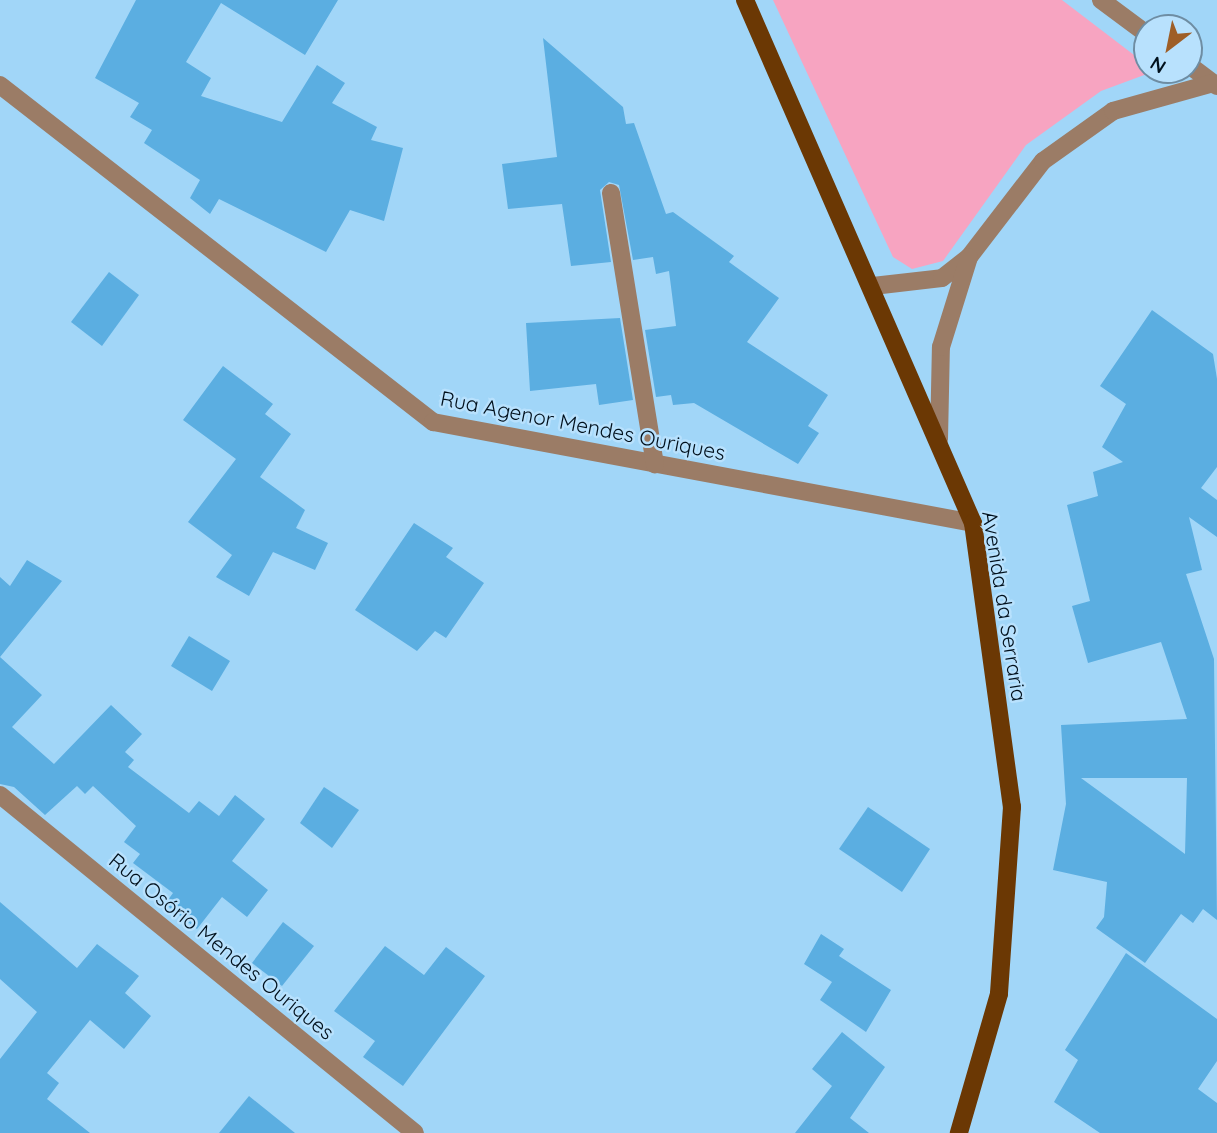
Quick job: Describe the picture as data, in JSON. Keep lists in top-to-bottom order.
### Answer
{
  "streets": {
    "main road": ["Avenida da Serraria"],
    "street": ["Rua Agenor Mendes Ouriques", "Rua Osório Mendes Ouriques"]
  },
  "crossings": [
    ["Rua Agenor Mendes Ouriques", "Avenida da Serraria"]
  ],
  "north": "bottom left"
}
